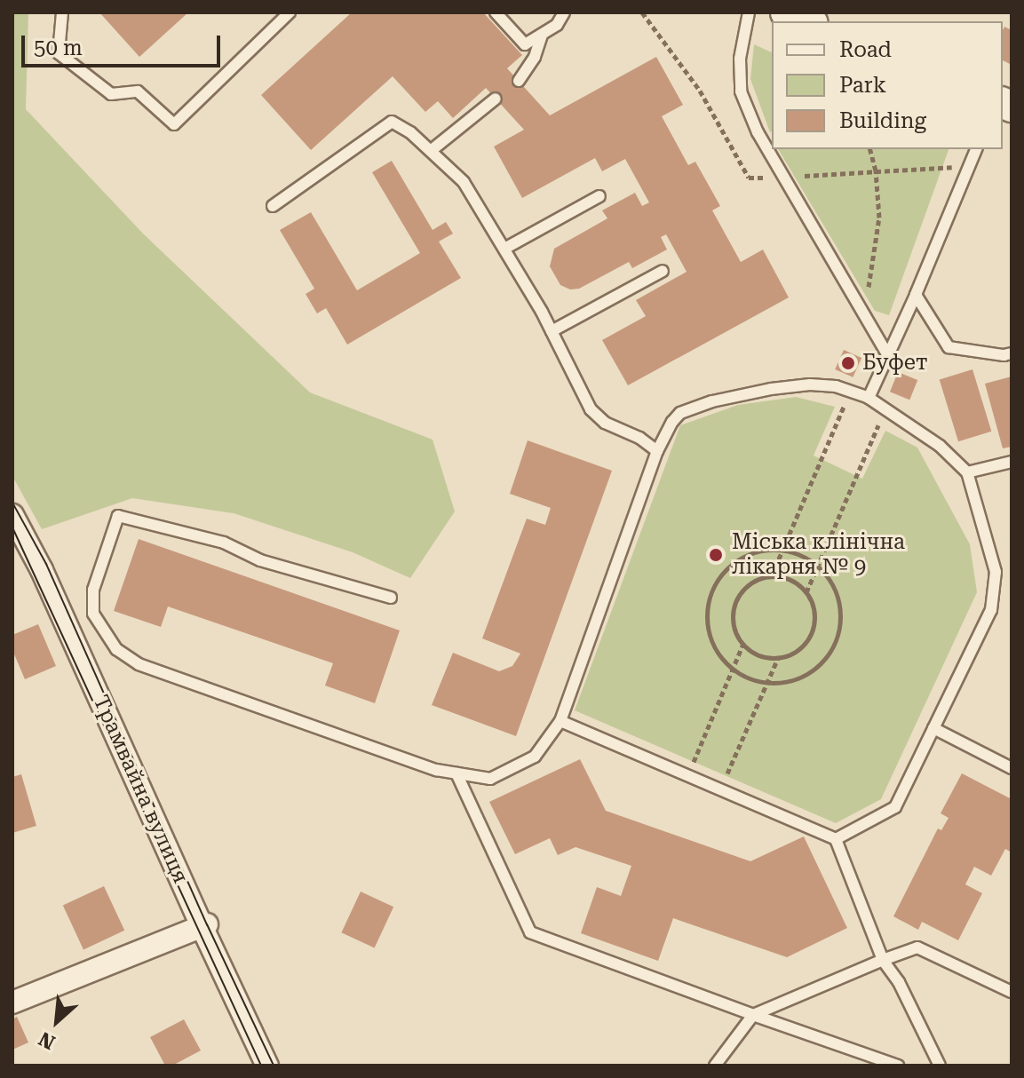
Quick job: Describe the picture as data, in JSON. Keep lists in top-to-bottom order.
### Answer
{
  "streets": {
    "street": ["Трамвайна вулиця"]
  },
  "places": ["Буфет", "Міська клінічна лікарня № 9"],
  "legend": ["Road", "Park", "Building"],
  "scale_bar": "50 m",
  "north": "bottom left"
}
